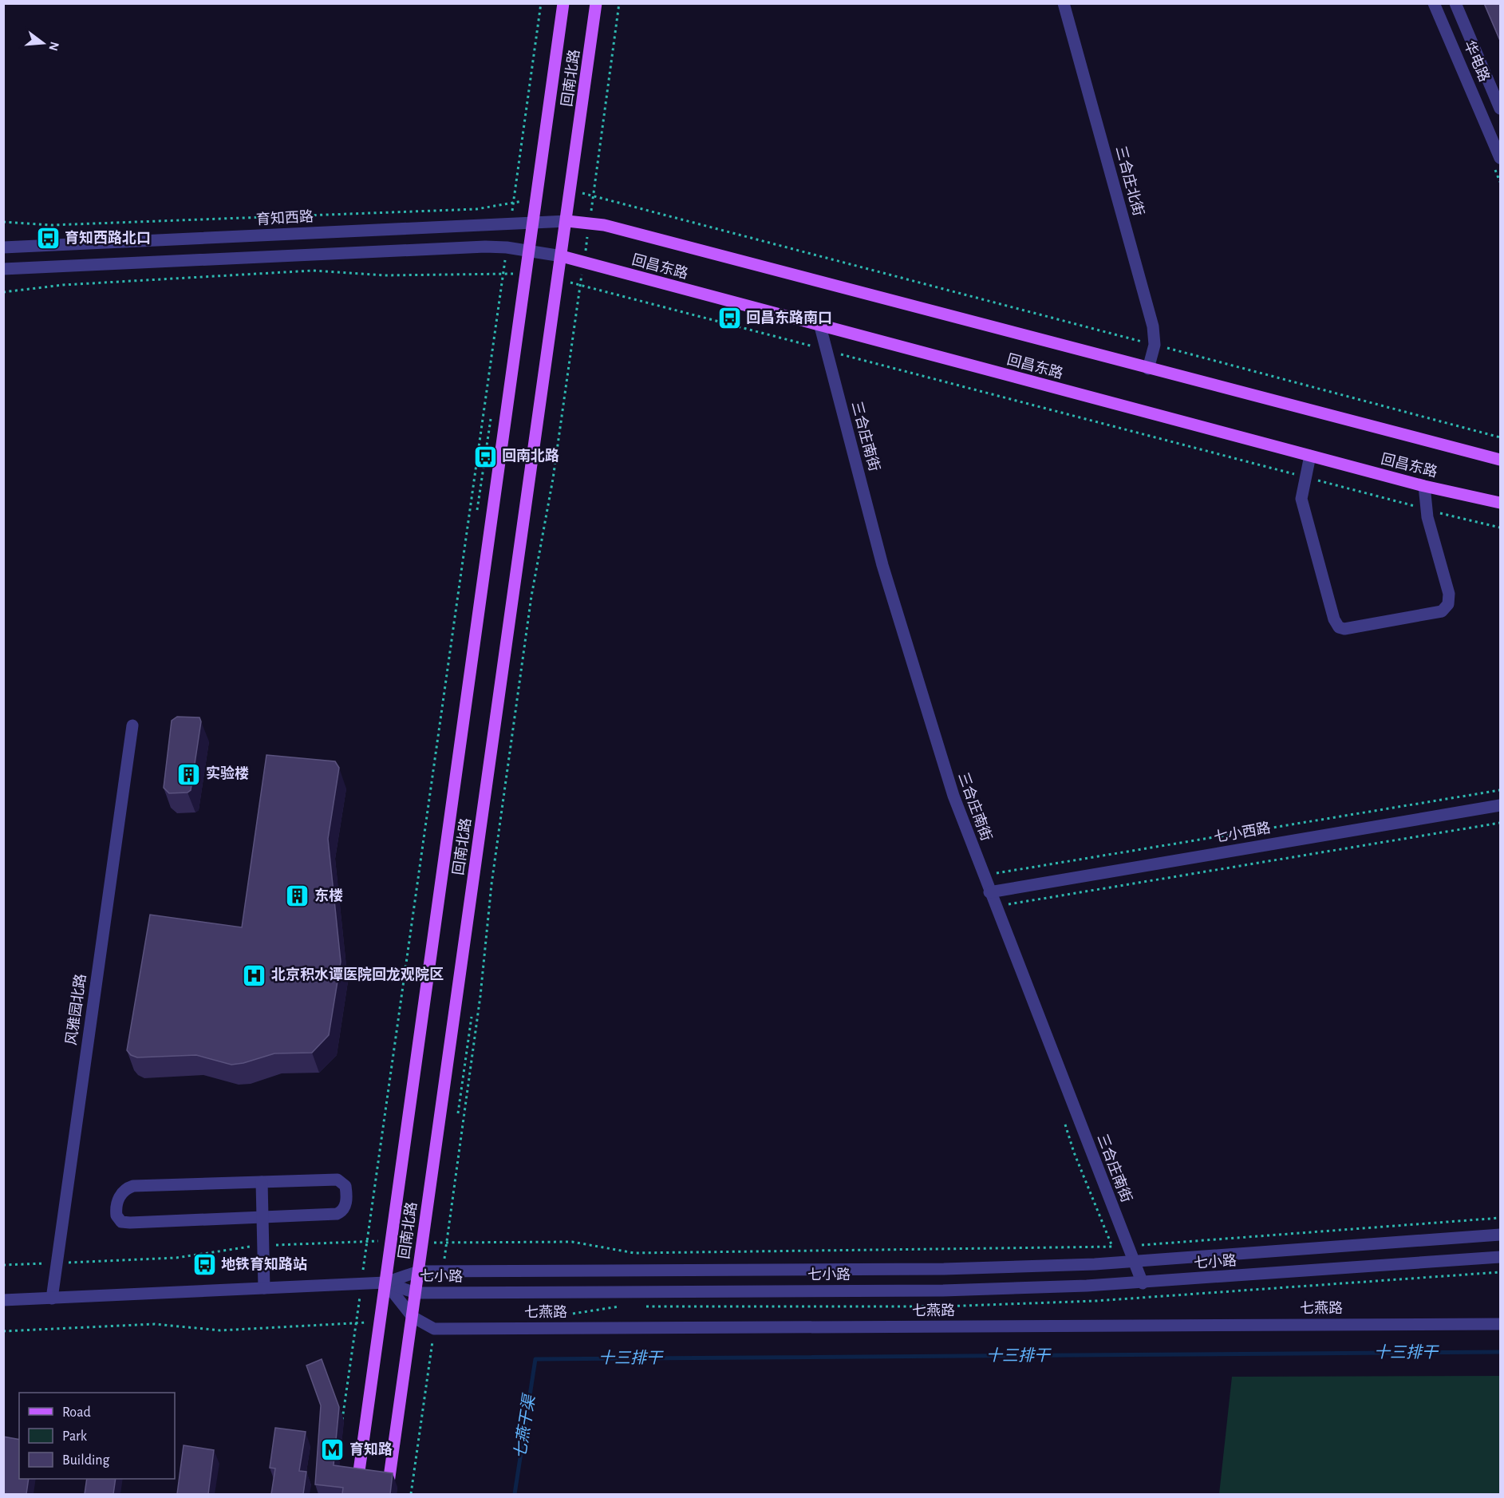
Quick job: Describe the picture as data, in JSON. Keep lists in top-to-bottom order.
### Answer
{
  "streets": {
    "main road": ["回南北路", "回昌东路"],
    "street": [
      "华电路",
      "三合庄北街",
      "育知西路",
      "三合庄南街",
      "七小西路",
      "风雅园北路",
      "七小路",
      "七燕路"
    ]
  },
  "crossings": [
    ["回南北路", "育知西路"],
    ["回南北路", "回昌东路"],
    ["回南北路", "七小路"],
    ["回南北路", "七燕路"],
    ["三合庄北街", "回昌东路"],
    ["育知西路", "回昌东路"],
    ["回昌东路", "三合庄南街"],
    ["三合庄南街", "七小西路"],
    ["三合庄南街", "七小路"],
    ["七小路", "七燕路"]
  ],
  "water": ["十三排干", "七燕干渠"],
  "places": {
    "bus stop": [
      "育知西路北口",
      "回昌东路南口",
      "回南北路",
      "地铁育知路站"
    ],
    "building": ["实验楼", "东楼"],
    "hospital": ["北京积水谭医院回龙观院区"],
    "metro station": ["育知路"]
  },
  "legend": ["Road", "Park", "Building"],
  "north": "right"
}
